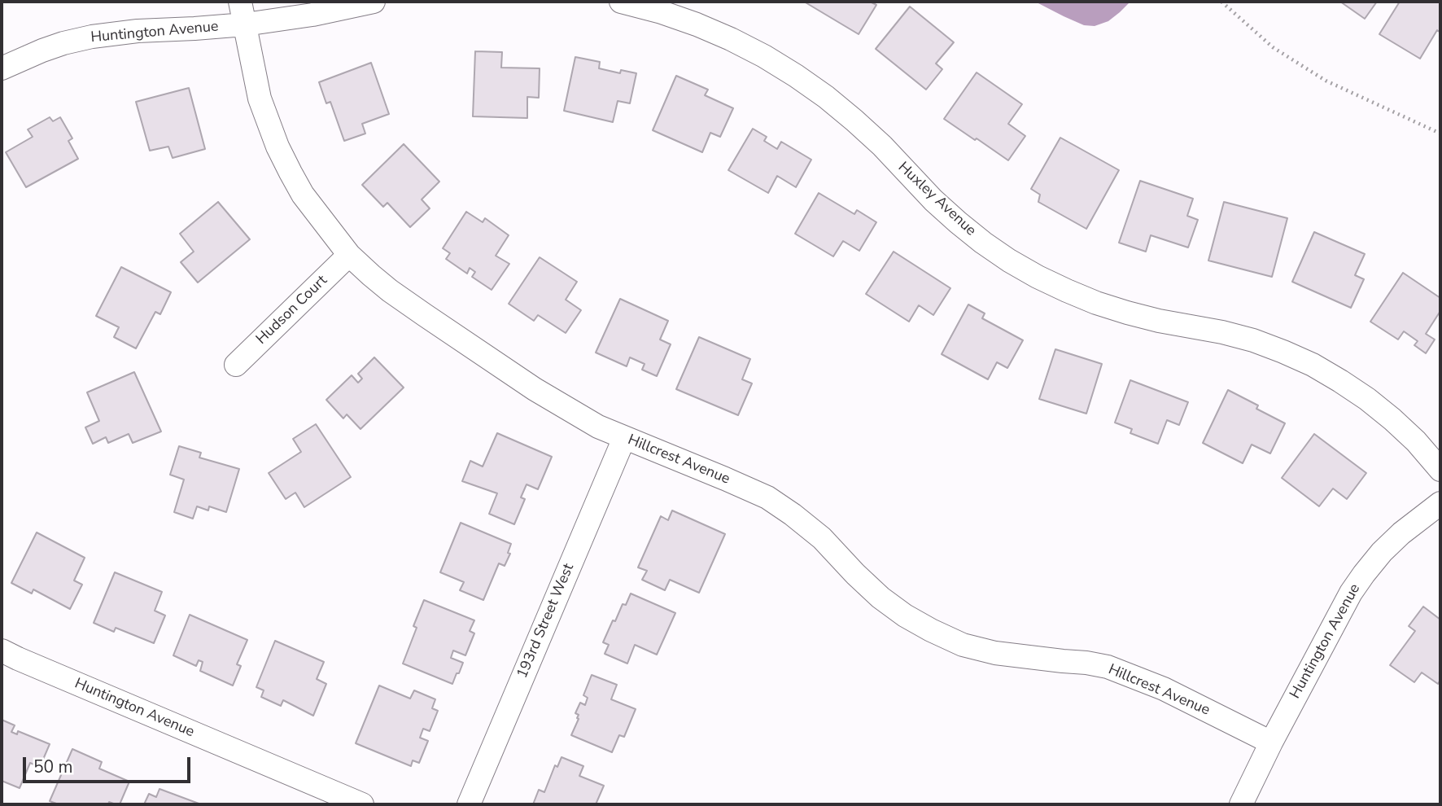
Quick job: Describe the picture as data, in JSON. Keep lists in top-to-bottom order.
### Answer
{
  "streets": {
    "street": [
      "Huntington Avenue",
      "Huxley Avenue",
      "Hudson Court",
      "Hillcrest Avenue",
      "193rd Street West"
    ]
  },
  "crossings": [
    ["Huntington Avenue", "Hillcrest Avenue"],
    ["Hudson Court", "Hillcrest Avenue"],
    ["Hillcrest Avenue", "193rd Street West"]
  ],
  "scale_bar": "50 m"
}
